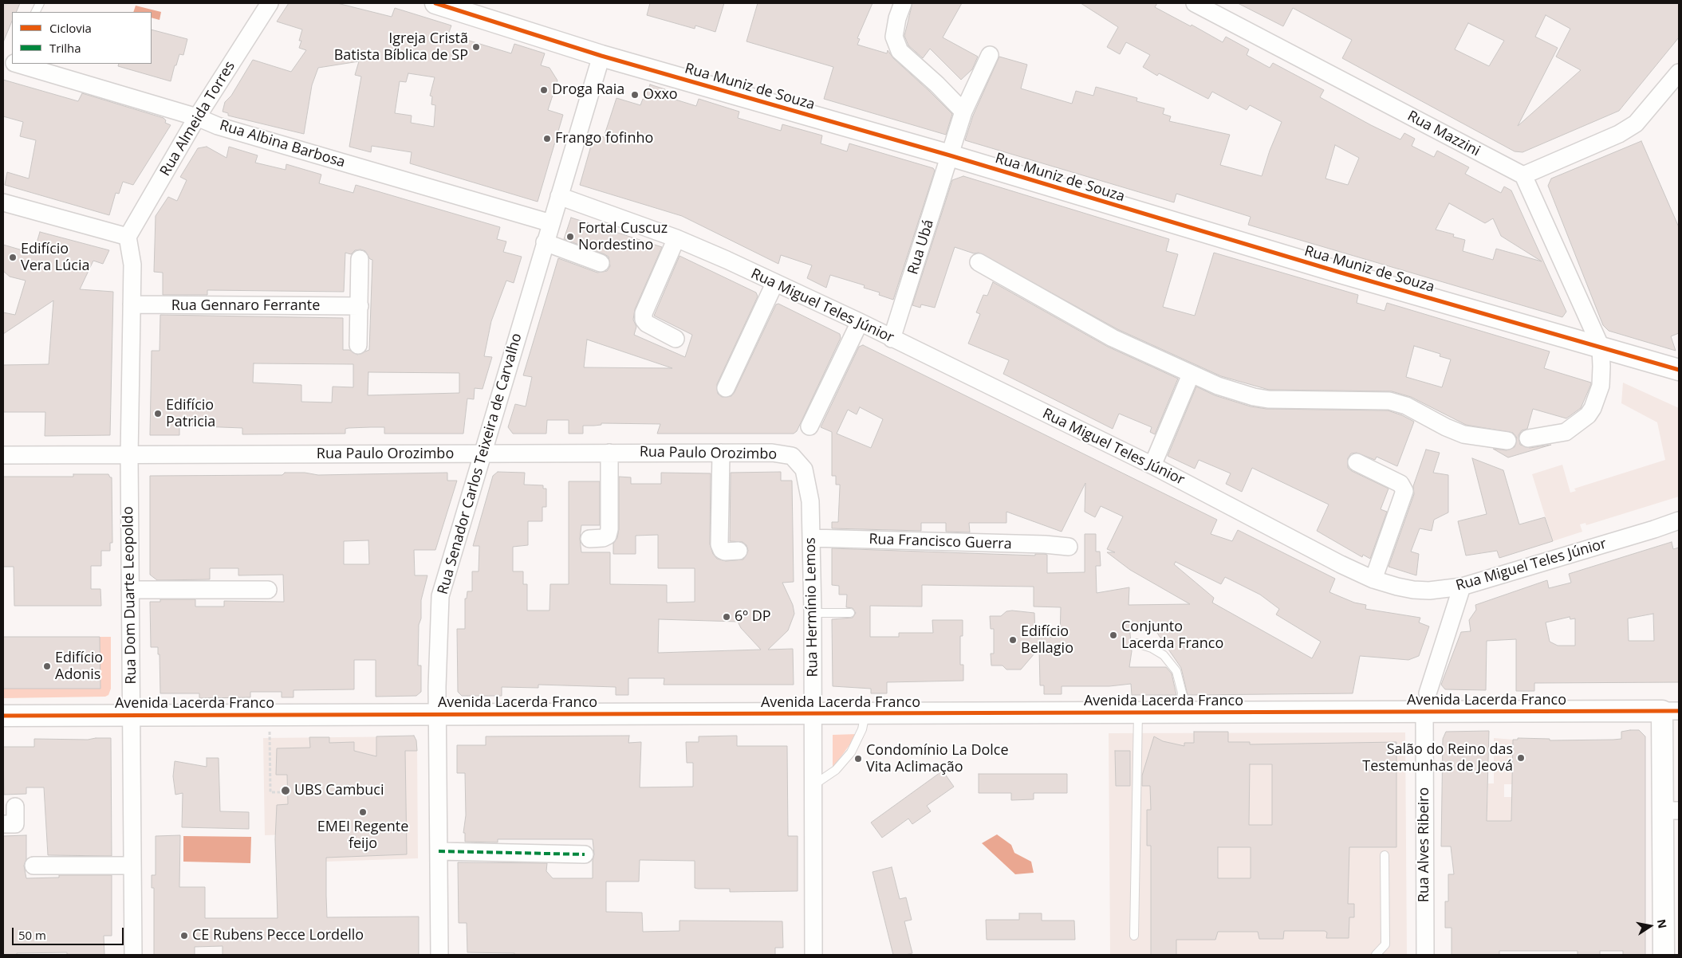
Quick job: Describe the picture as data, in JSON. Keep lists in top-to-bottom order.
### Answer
{
  "streets": {
    "street": [
      "Rua Muniz de Souza",
      "Rua Almeida Torres",
      "Rua Mazzini",
      "Rua Albina Barbosa",
      "Rua Ubá",
      "Rua Gennaro Ferrante",
      "Rua Miguel Teles Júnior",
      "Rua Paulo Orozimbo",
      "Rua Senador Carlos Teixeira de Carvalho",
      "Rua Francisco Guerra",
      "Rua Dom Duarte Leopoldo",
      "Rua Hermínio Lemos",
      "Avenida Lacerda Franco",
      "Rua Alves Ribeiro"
    ]
  },
  "crossings": [
    ["Rua Muniz de Souza", "Rua Ubá"],
    ["Rua Muniz de Souza", "Rua Senador Carlos Teixeira de Carvalho"],
    ["Rua Almeida Torres", "Rua Albina Barbosa"],
    ["Rua Almeida Torres", "Rua Dom Duarte Leopoldo"],
    ["Rua Albina Barbosa", "Rua Senador Carlos Teixeira de Carvalho"],
    ["Rua Ubá", "Rua Miguel Teles Júnior"],
    ["Rua Gennaro Ferrante", "Rua Dom Duarte Leopoldo"],
    ["Rua Miguel Teles Júnior", "Rua Senador Carlos Teixeira de Carvalho"],
    ["Rua Miguel Teles Júnior", "Rua Alves Ribeiro"],
    ["Rua Paulo Orozimbo", "Rua Senador Carlos Teixeira de Carvalho"],
    ["Rua Paulo Orozimbo", "Rua Dom Duarte Leopoldo"],
    ["Rua Paulo Orozimbo", "Rua Hermínio Lemos"],
    ["Rua Senador Carlos Teixeira de Carvalho", "Avenida Lacerda Franco"],
    ["Rua Francisco Guerra", "Rua Hermínio Lemos"],
    ["Rua Dom Duarte Leopoldo", "Avenida Lacerda Franco"],
    ["Rua Hermínio Lemos", "Avenida Lacerda Franco"],
    ["Avenida Lacerda Franco", "Rua Alves Ribeiro"]
  ],
  "places": [
    "Igreja Cristã Batista Bíblica de SP",
    "Droga Raia",
    "Oxxo",
    "Frango fofinho",
    "Fortal Cuscuz Nordestino",
    "Edifício Vera Lúcia",
    "Edifício Patricia",
    "6º DP",
    "Conjunto Lacerda Franco",
    "Edifício Bellagio",
    "Edifício Adonis",
    "Salão do Reino das Testemunhas de Jeová",
    "Condomínio La Dolce Vita Aclimação",
    "UBS Cambuci",
    "EMEI Regente feijo",
    "CE Rubens Pecce Lordello"
  ],
  "legend": ["Ciclovia", "Trilha"],
  "scale_bar": "50 m",
  "north": "right"
}
